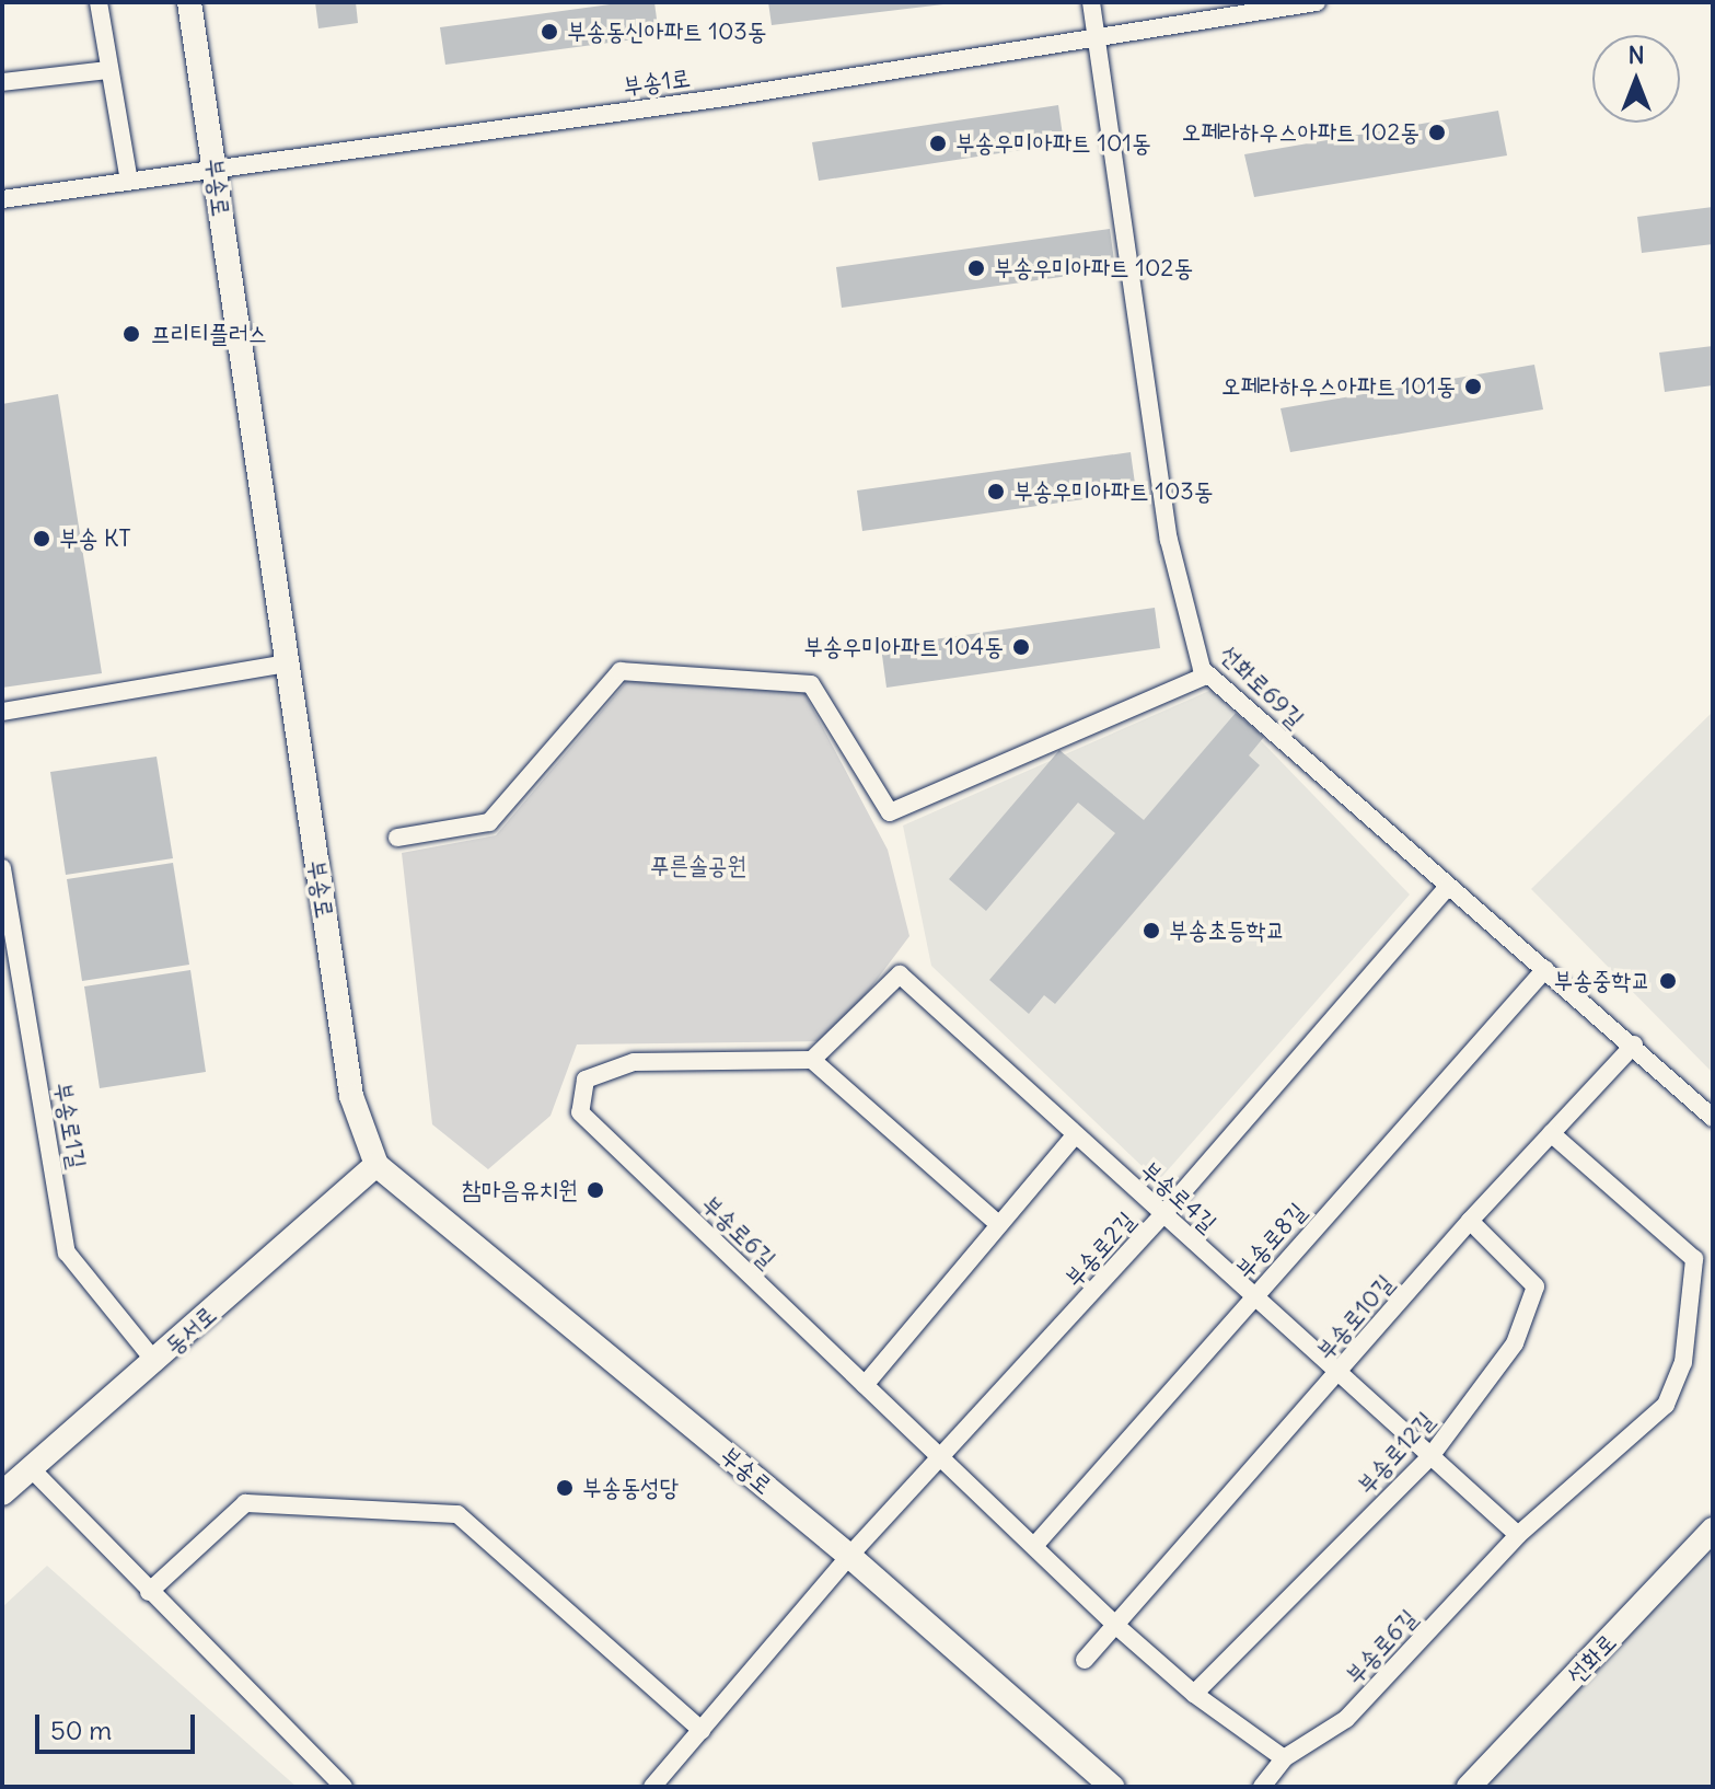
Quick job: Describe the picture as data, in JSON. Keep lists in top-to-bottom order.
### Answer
{
  "streets": {
    "street": [
      "부송1로",
      "부송로",
      "선화로69길",
      "부송로1길",
      "부송로4길",
      "부송로6길",
      "부송로8길",
      "부송로2길",
      "부송로10길",
      "동서로",
      "부송로12길",
      "선화로"
    ]
  },
  "crossings": [
    ["부송1로", "부송로"],
    ["부송1로", "선화로69길"],
    ["부송로", "부송로2길"],
    ["부송로", "동서로"],
    ["선화로69길", "부송로8길"],
    ["선화로69길", "부송로2길"],
    ["선화로69길", "부송로10길"],
    ["부송로1길", "동서로"],
    ["부송로4길", "부송로6길"],
    ["부송로4길", "부송로8길"],
    ["부송로4길", "부송로2길"],
    ["부송로4길", "부송로10길"],
    ["부송로4길", "부송로12길"],
    ["부송로6길", "부송로8길"],
    ["부송로6길", "부송로2길"],
    ["부송로6길", "부송로10길"],
    ["부송로6길", "부송로12길"],
    ["부송로10길", "부송로12길"]
  ],
  "parks": ["푸른솔공원"],
  "places": [
    "부송동신아파트 103동",
    "오페라하우스아파트 102동",
    "부송우미아파트 101동",
    "부송우미아파트 102동",
    "프리티플러스",
    "오페라하우스아파트 101동",
    "부송우미아파트 103동",
    "부송 KT",
    "부송우미아파트 104동",
    "부송초등학교",
    "부송중학교",
    "참마음유치원",
    "부송동성당"
  ],
  "scale_bar": "50 m",
  "north": "top"
}
